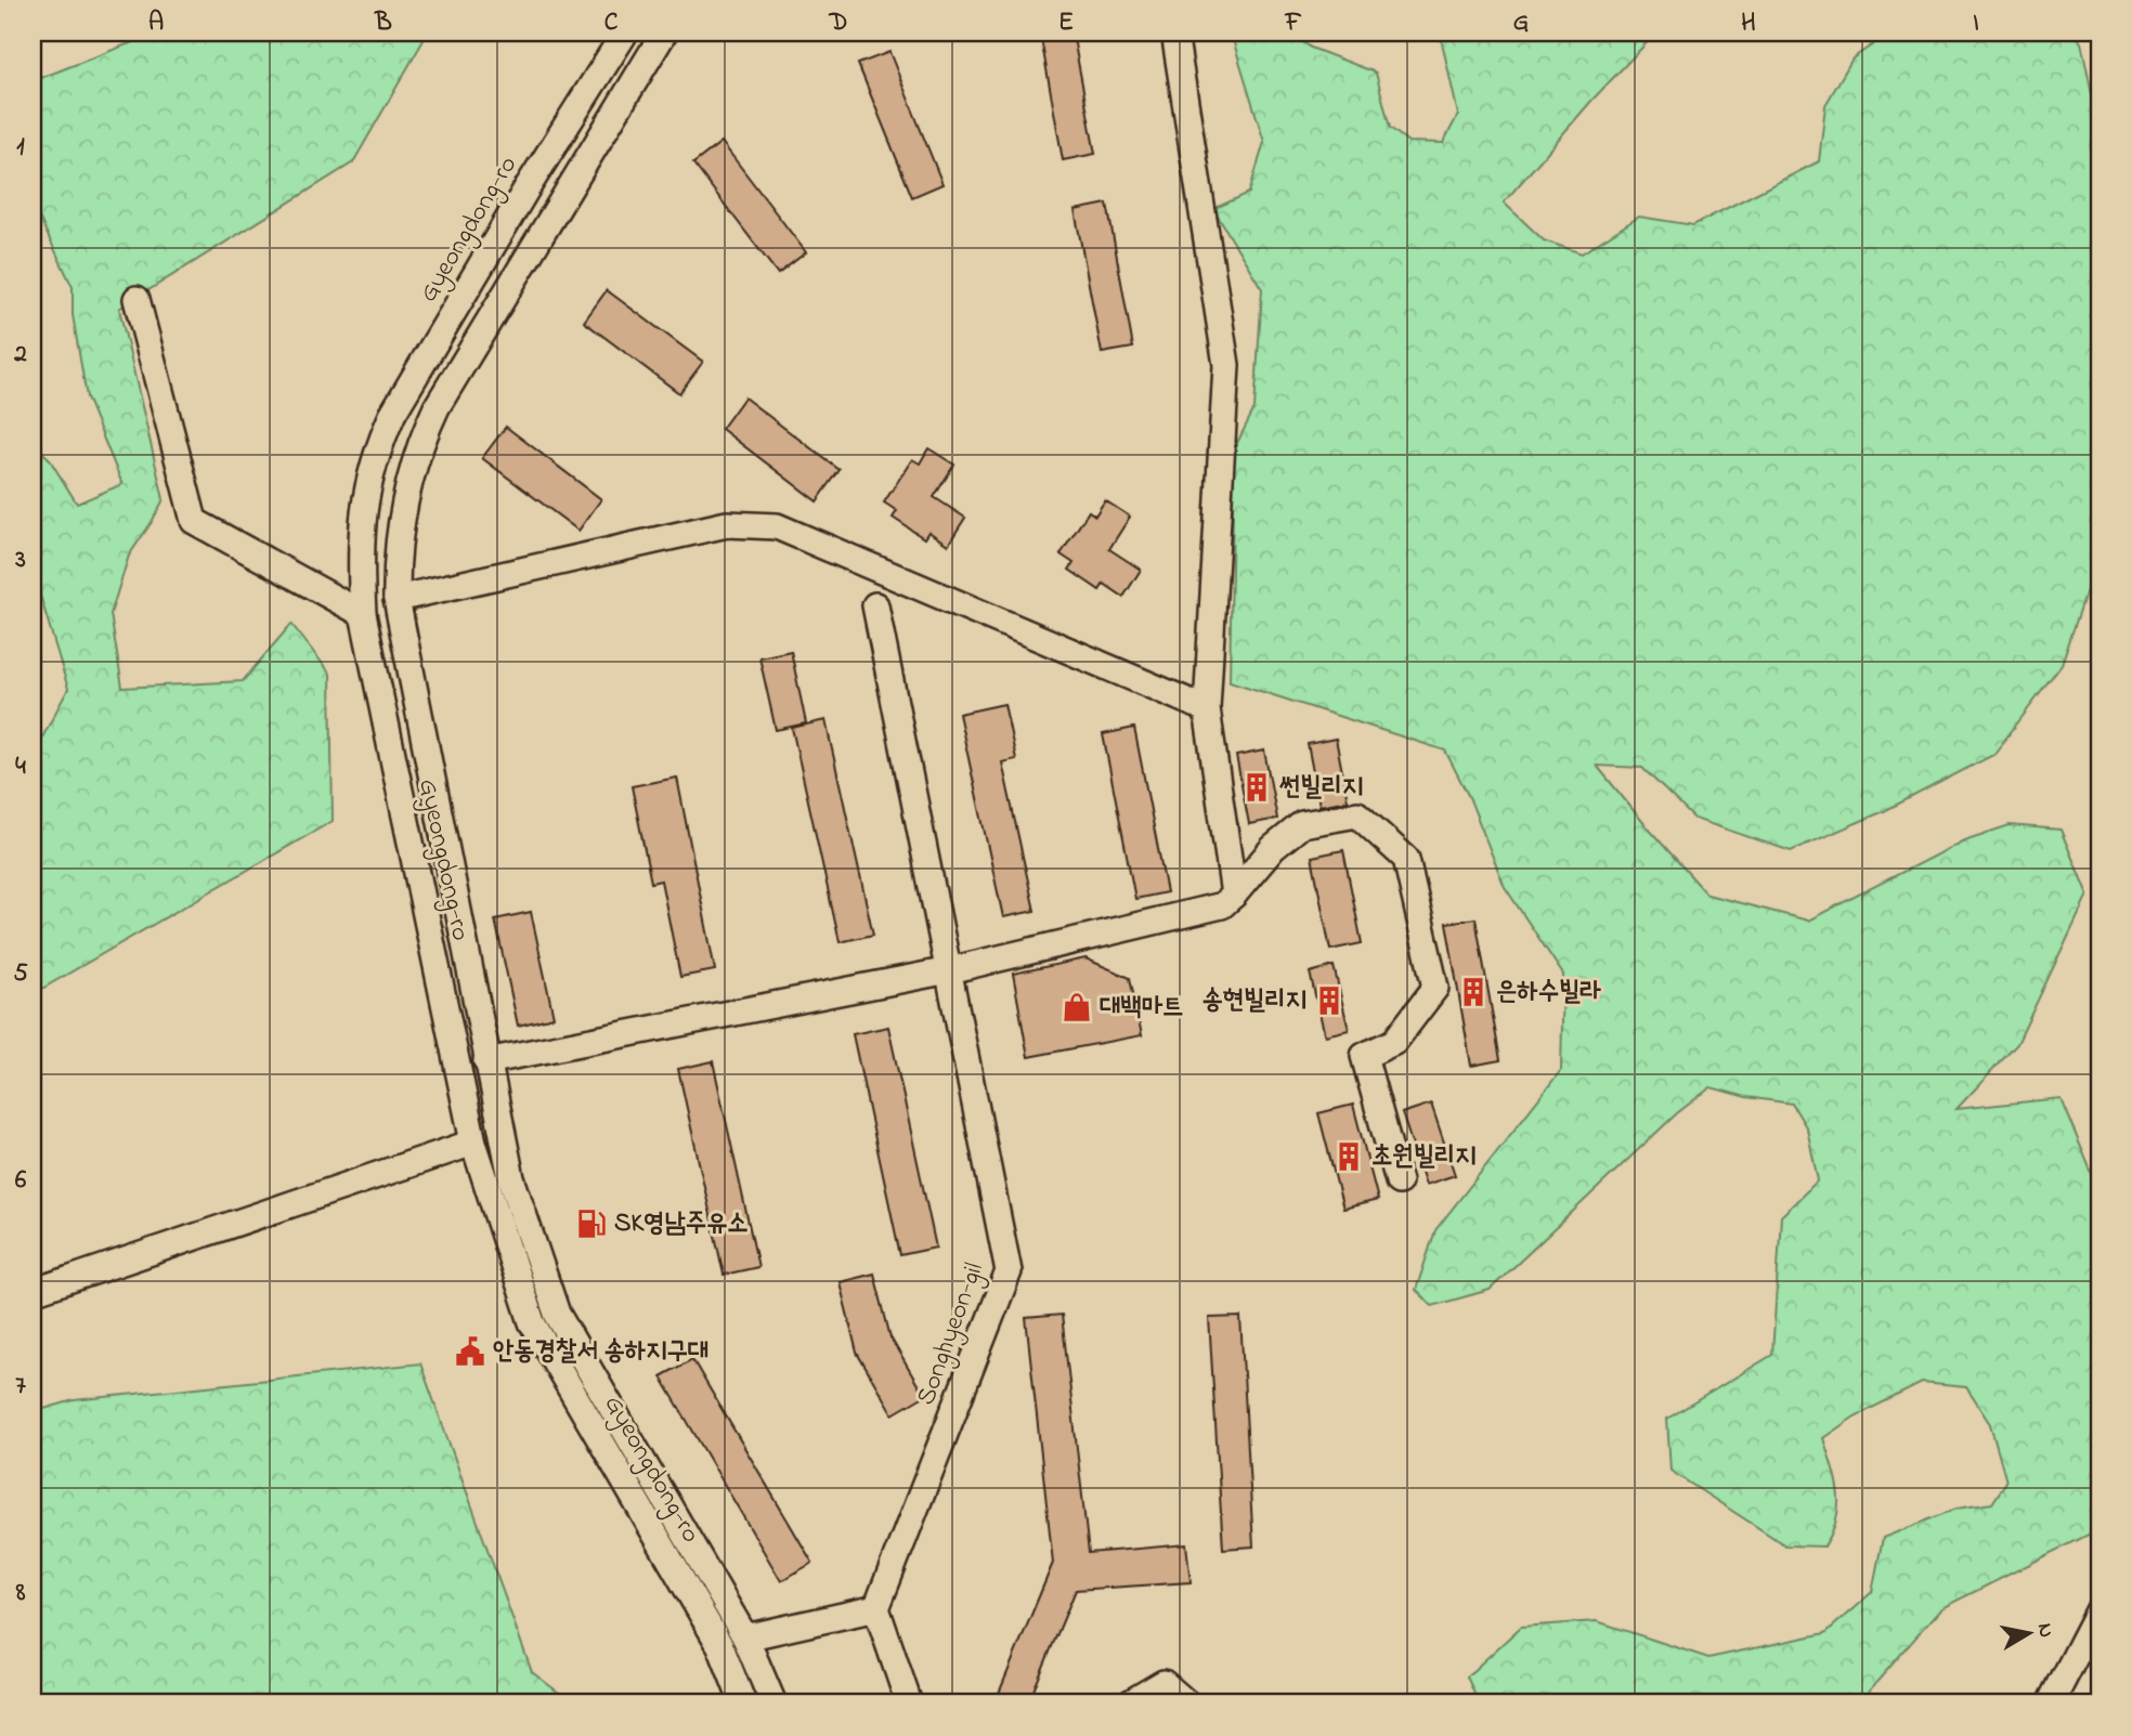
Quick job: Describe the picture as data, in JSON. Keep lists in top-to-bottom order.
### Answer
{
  "streets": {
    "street": ["Gyeongdong-ro", "Songhyeon-gil"]
  },
  "places": {
    "building": [
      "썬빌리지",
      "은하수빌라",
      "송현빌리지",
      "초원빌리지"
    ],
    "shop": ["대백마트"],
    "fuel station": ["SK영남주유소"],
    "public building": ["안동경찰서 송하지구대"]
  },
  "north": "right",
  "grid": {
    "columns": [
      "A",
      "B",
      "C",
      "D",
      "E",
      "F",
      "G",
      "H",
      "I"
    ],
    "rows": [
      "1",
      "2",
      "3",
      "4",
      "5",
      "6",
      "7",
      "8"
    ]
  }
}
